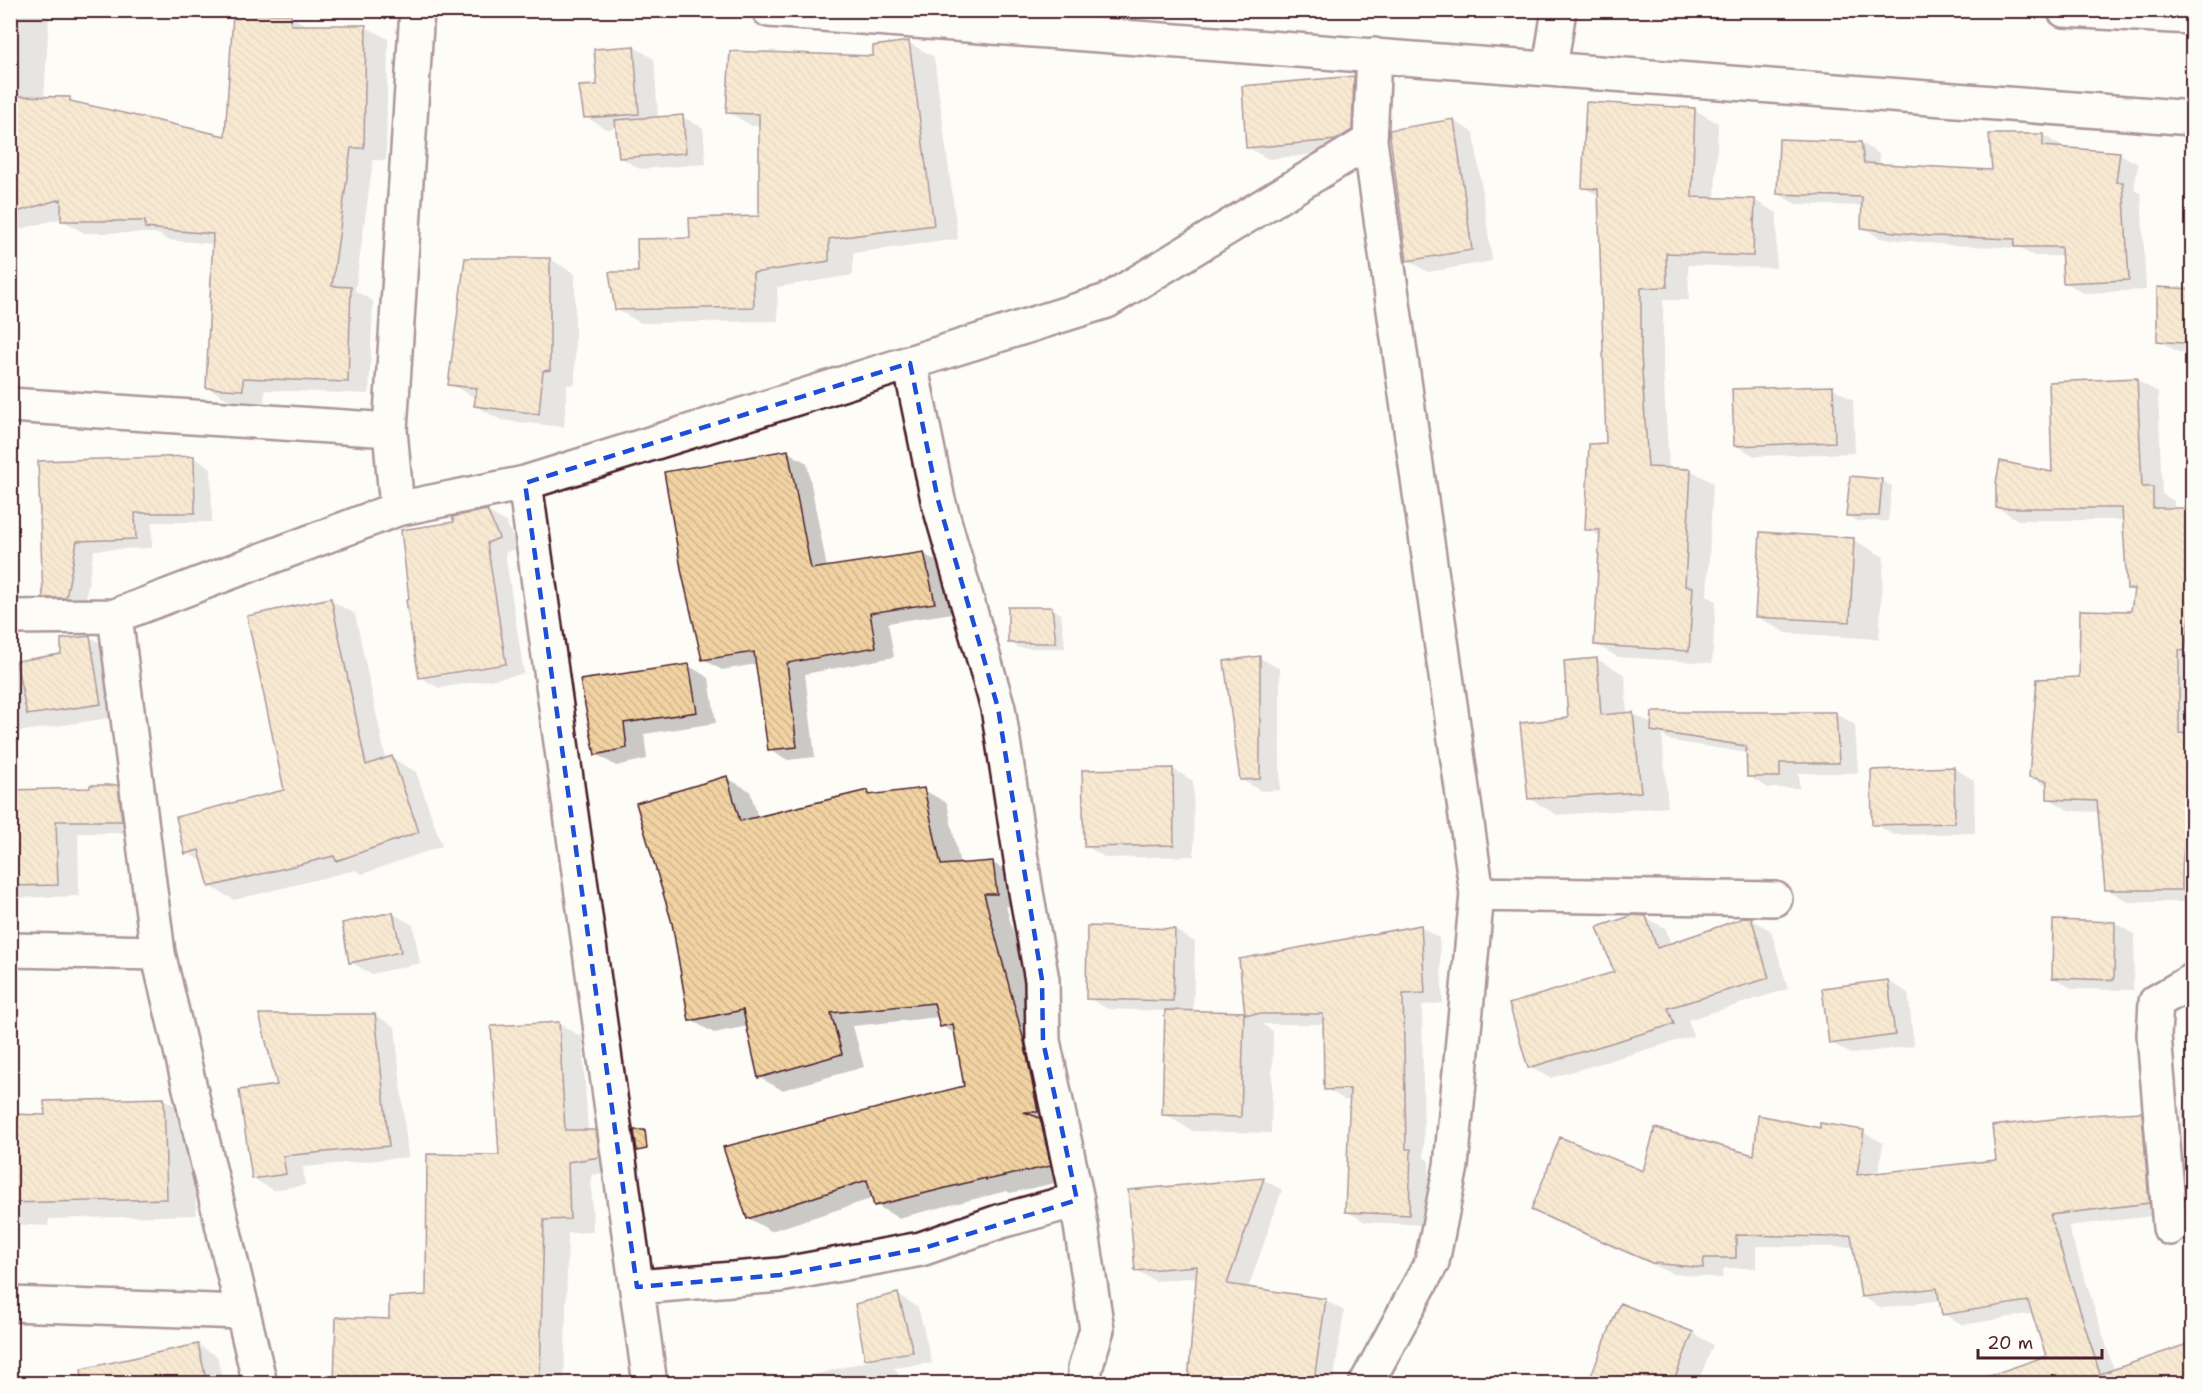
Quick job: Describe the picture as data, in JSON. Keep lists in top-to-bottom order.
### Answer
{
  "scale_bar": "20 m"
}
